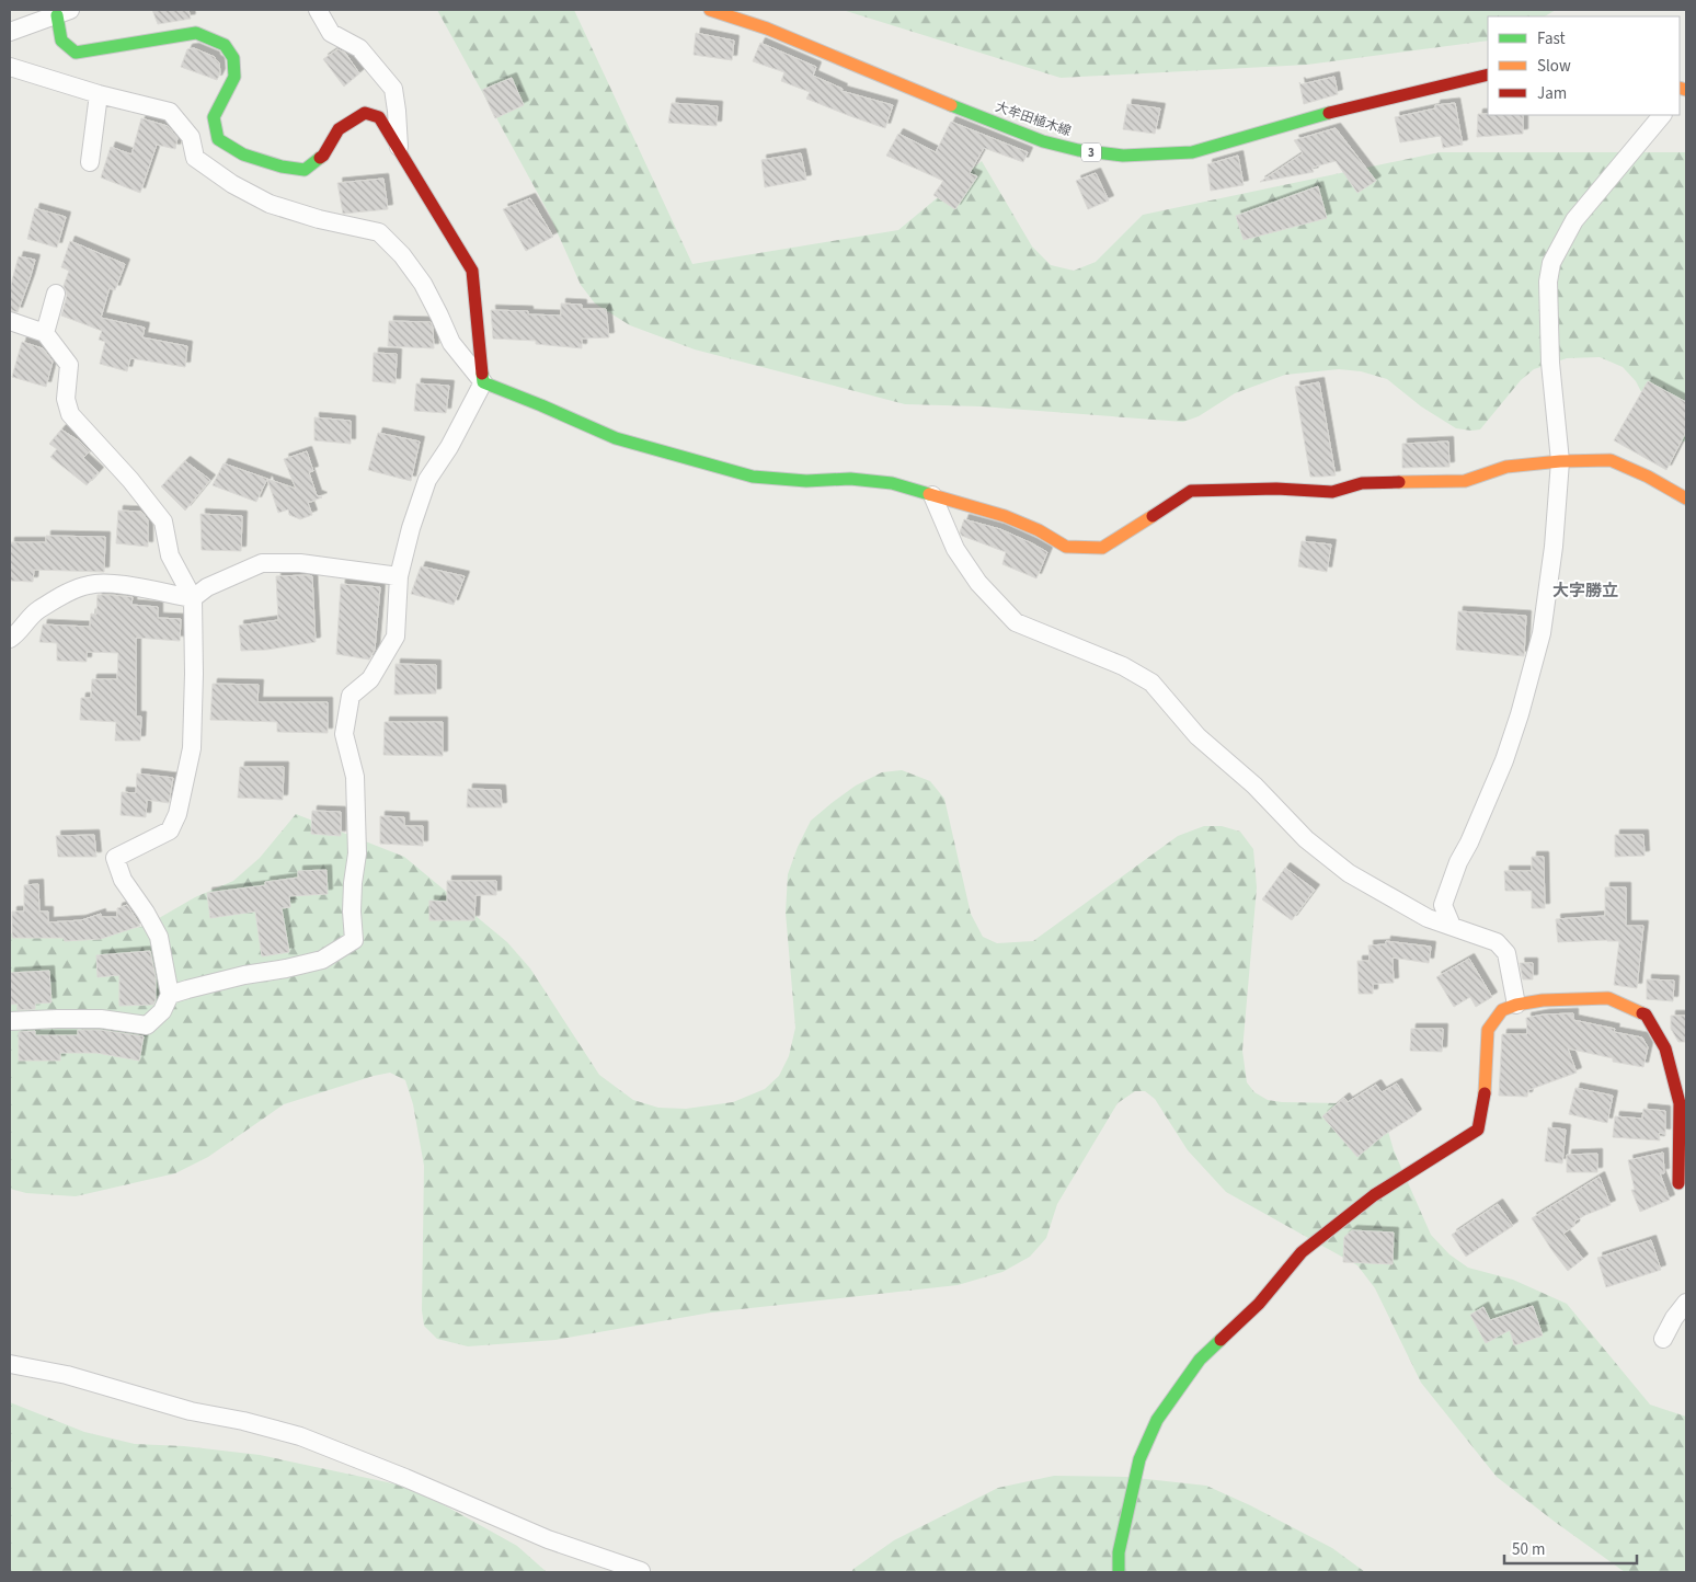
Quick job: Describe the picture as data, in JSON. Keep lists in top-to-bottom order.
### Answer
{
  "streets": {
    "street": ["大牟田植木線", "3"]
  },
  "districts": ["大字勝立"],
  "legend": ["Fast", "Slow", "Jam"],
  "scale_bar": "50 m"
}
